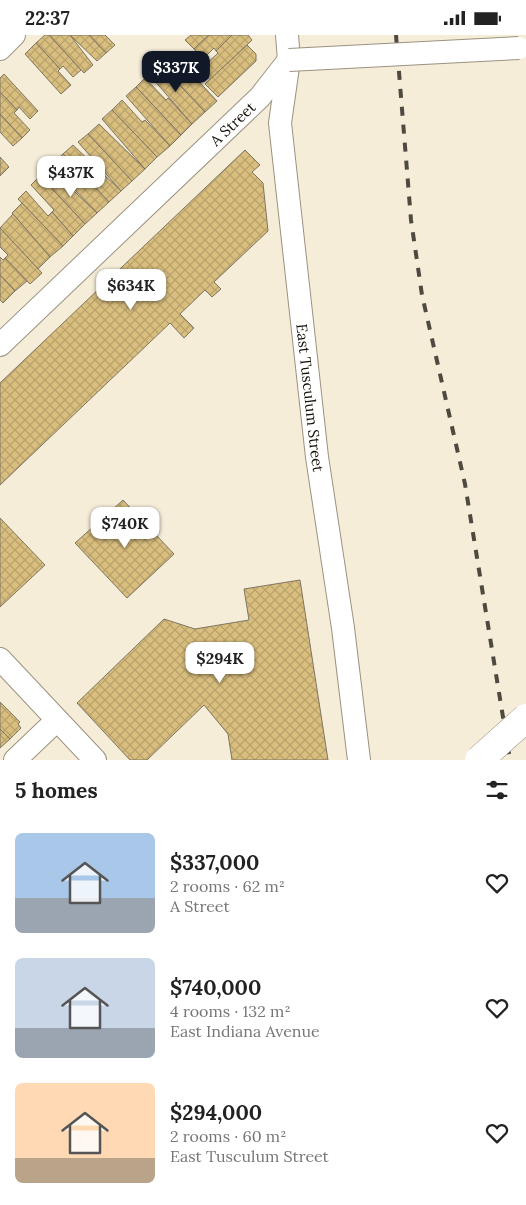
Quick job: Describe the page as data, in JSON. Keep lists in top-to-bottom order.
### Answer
{
  "streets": {
    "street": ["A Street", "East Tusculum Street"]
  },
  "crossings": [
    ["A Street", "East Tusculum Street"]
  ],
  "page": {
    "status": "22:37",
    "price": [
      "$337K",
      "$437K",
      "$634K",
      "$740K",
      "$294K"
    ],
    "heading": "5 homes",
    "list": [
      {
        "name": "$337,000",
        "note": "2 rooms · 62 m² · A Street"
      },
      {
        "name": "$740,000",
        "note": "4 rooms · 132 m² · East Indiana Avenue"
      },
      {
        "name": "$294,000",
        "note": "2 rooms · 60 m² · East Tusculum Street"
      }
    ]
  }
}
